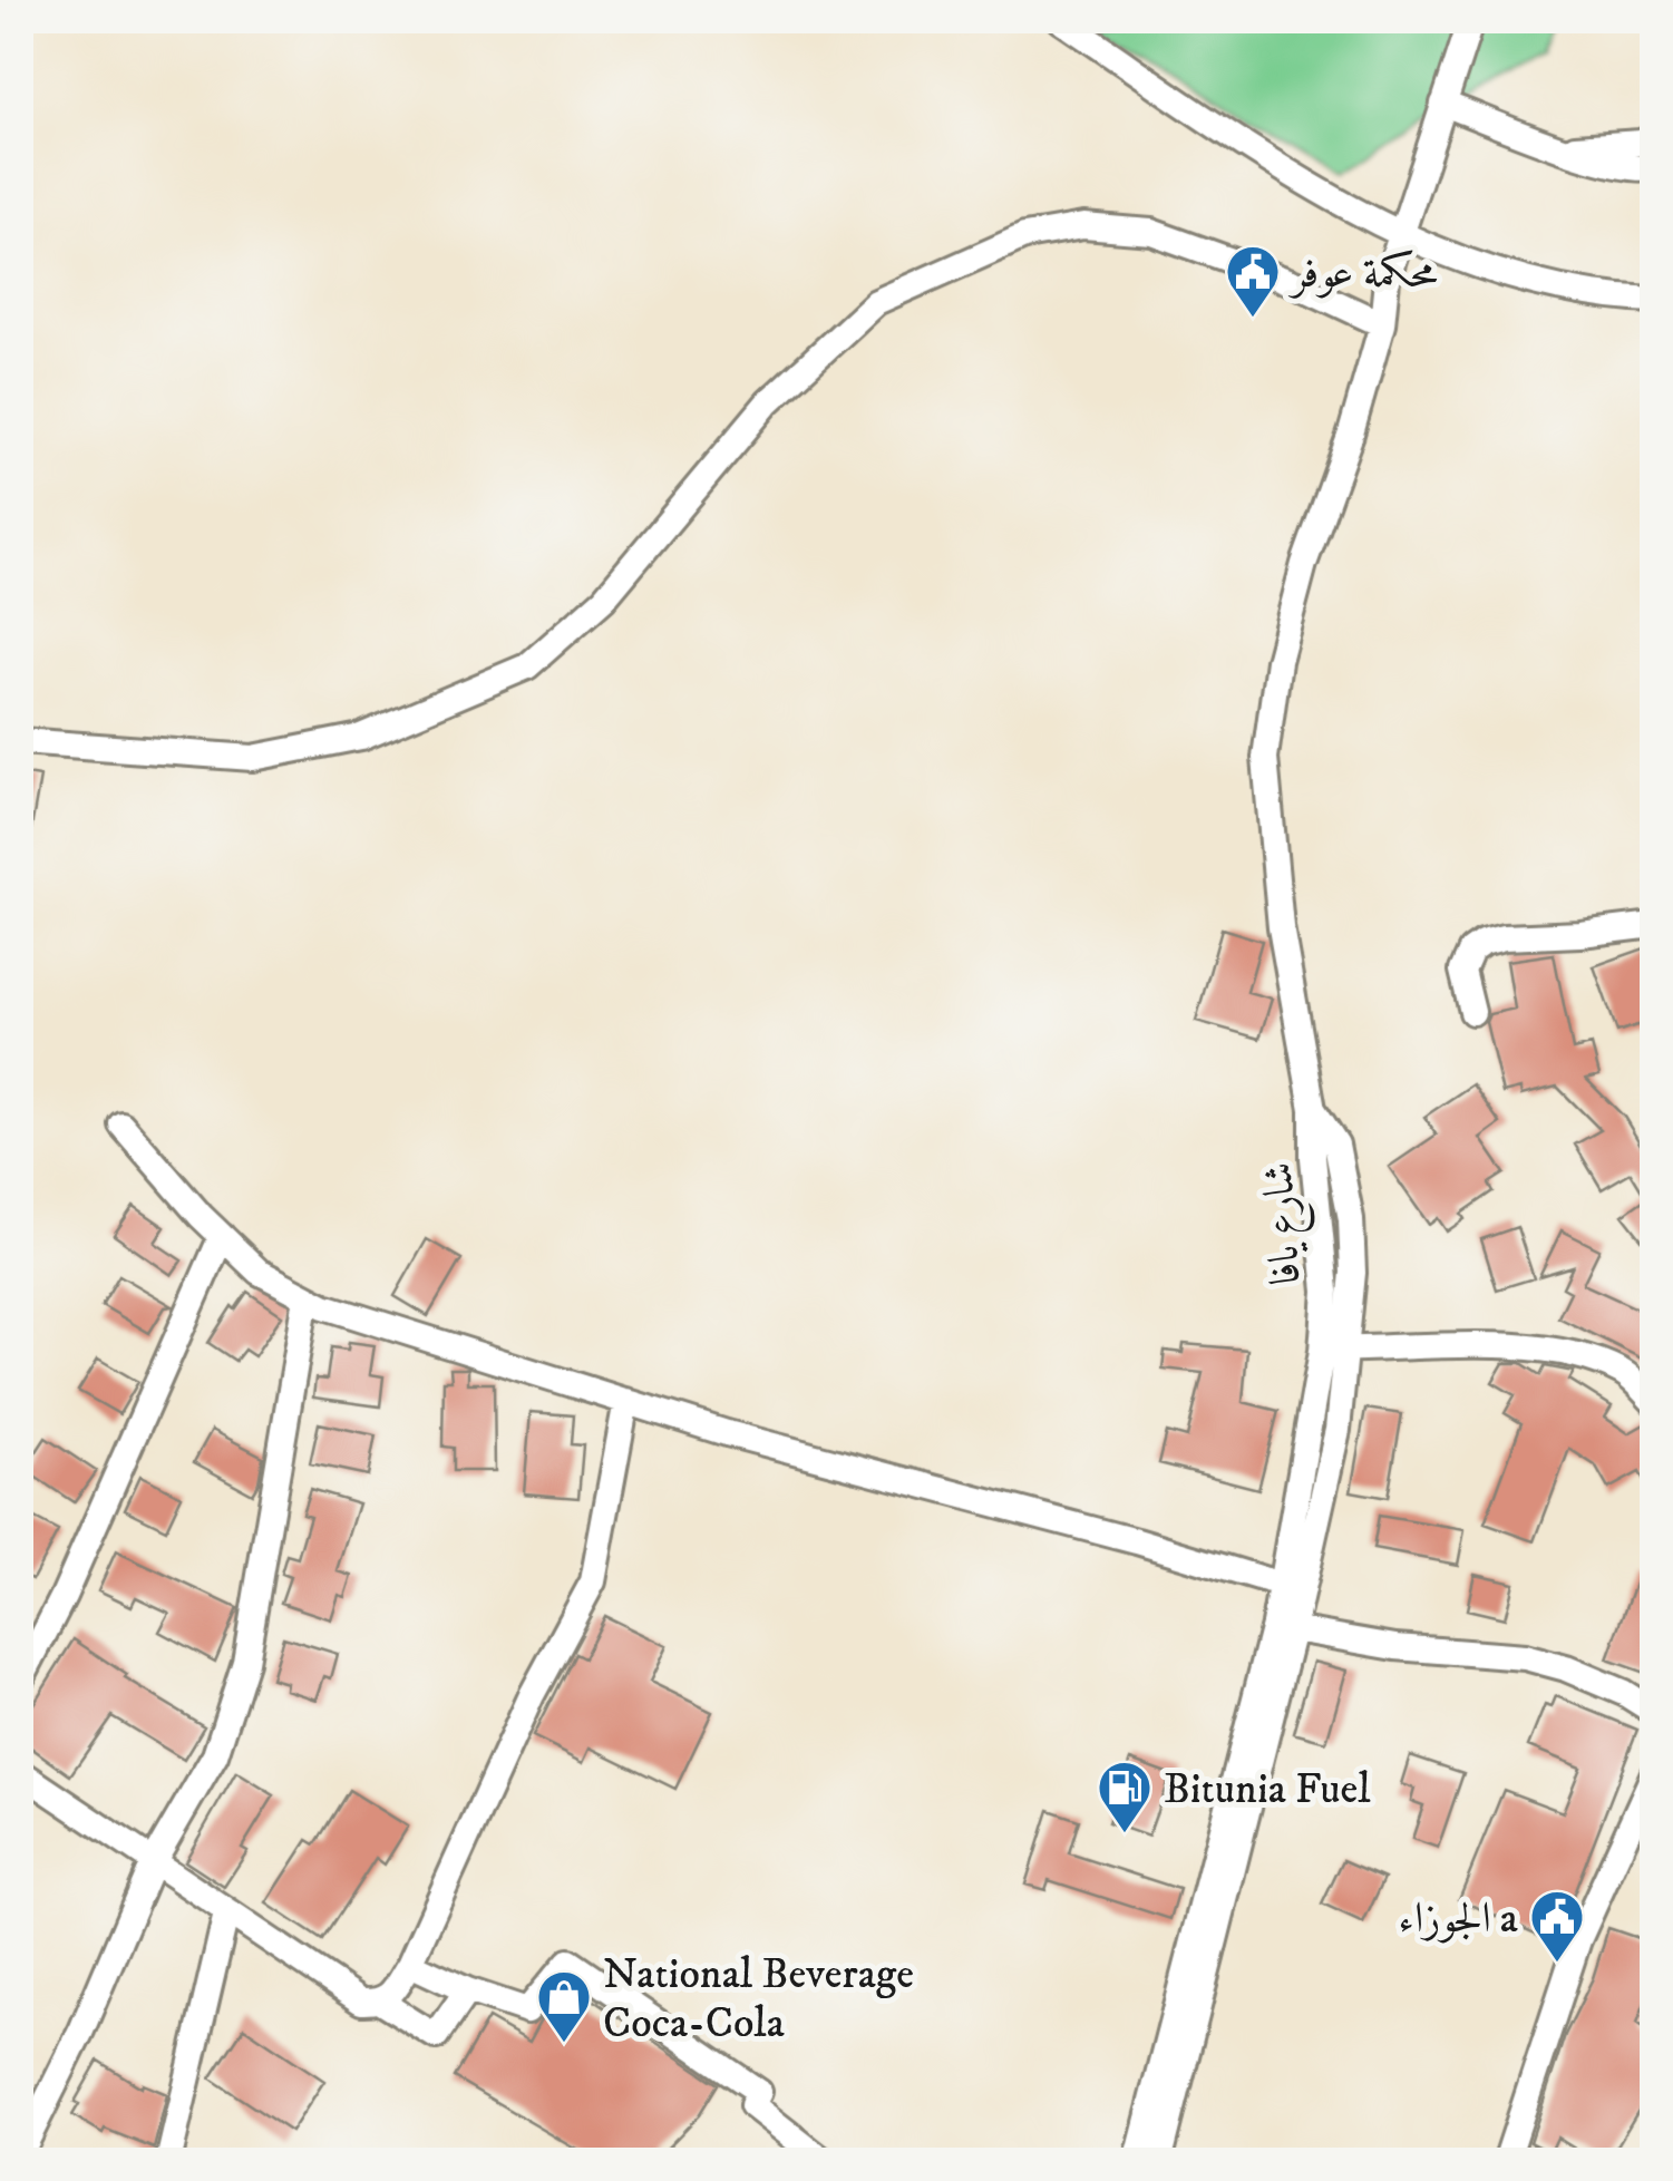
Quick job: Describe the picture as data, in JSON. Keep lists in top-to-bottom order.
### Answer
{
  "streets": {
    "street": ["شارع يافا"]
  },
  "places": {
    "public building": ["محكمة عوفر", "الجوزاء a"],
    "fuel station": ["Bitunia Fuel"],
    "shop": ["National Beverage Coca-Cola"]
  }
}
